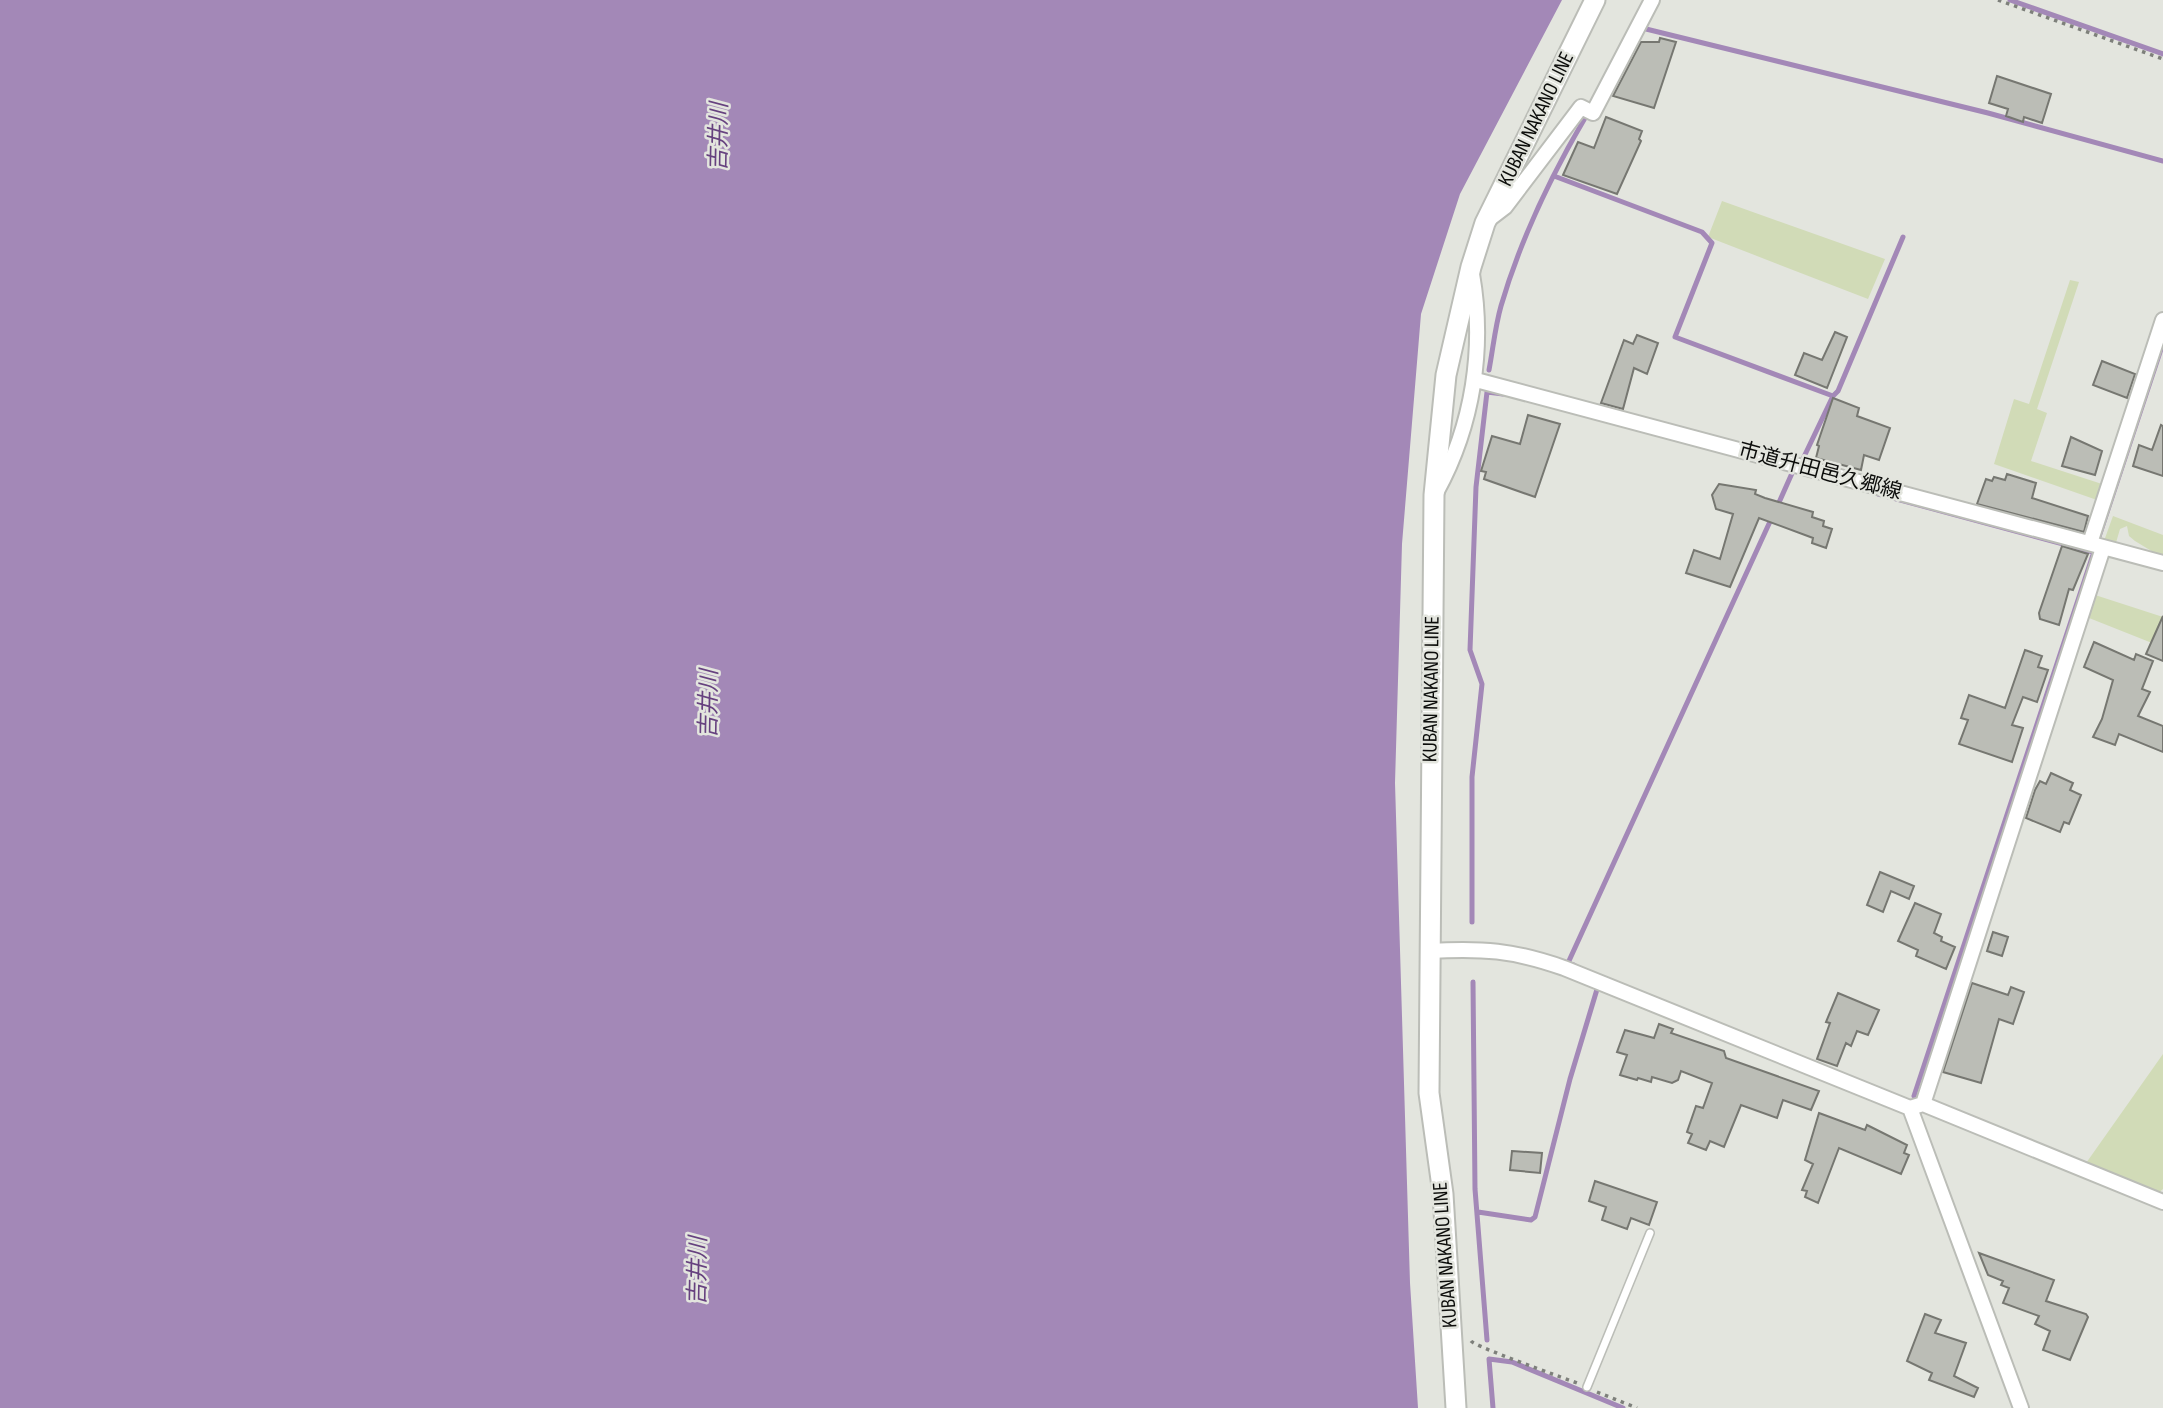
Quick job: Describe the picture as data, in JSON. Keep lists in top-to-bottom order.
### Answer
{
  "streets": {
    "main road": ["KUBAN NAKANO LINE"],
    "street": ["市道升田邑久郷線"]
  },
  "water": ["吉井川"]
}
